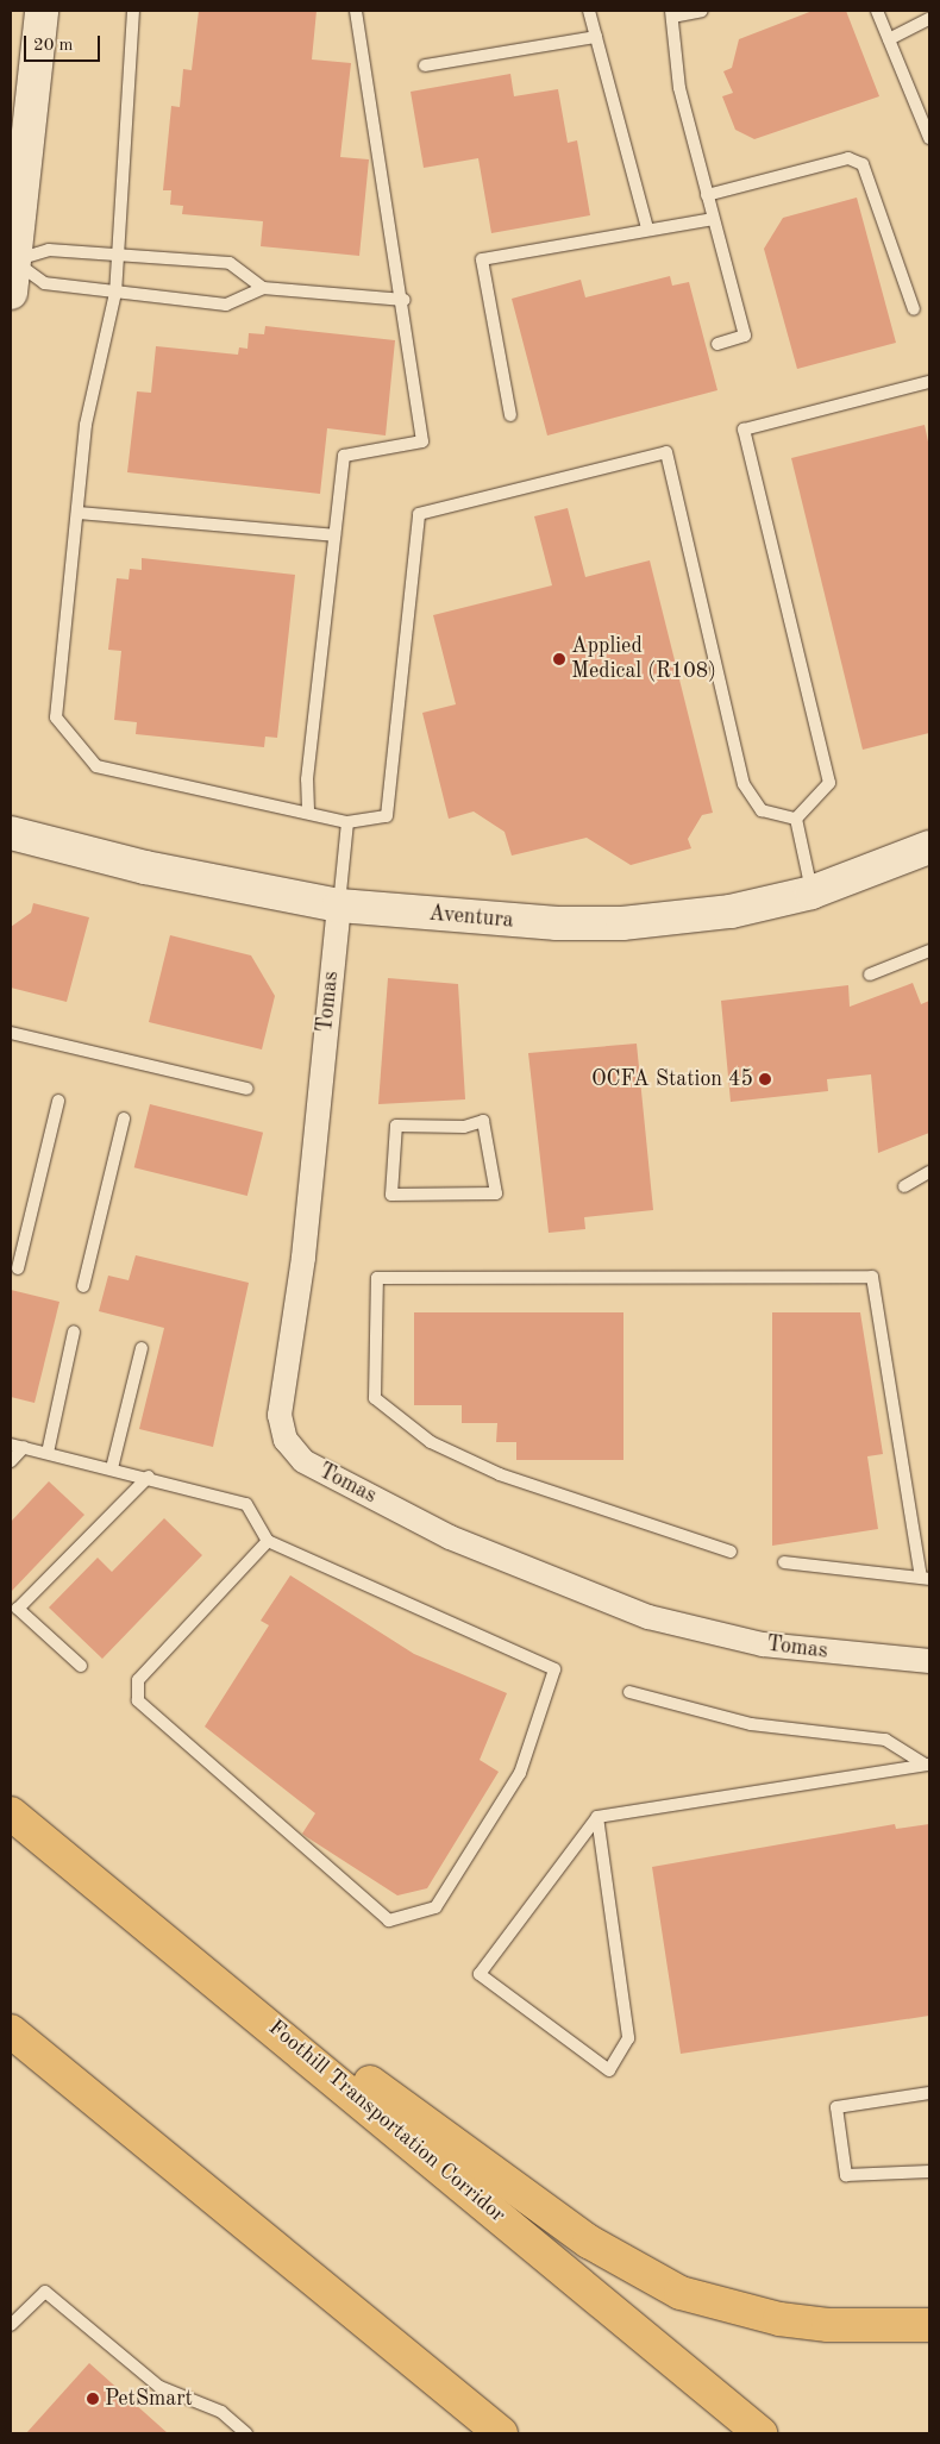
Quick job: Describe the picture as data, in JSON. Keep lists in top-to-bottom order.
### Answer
{
  "streets": {
    "highway": ["Foothill Transportation Corridor"],
    "street": ["Aventura", "Tomas"]
  },
  "crossings": [
    ["Aventura", "Tomas"]
  ],
  "places": ["Applied Medical (R108)", "OCFA Station 45", "PetSmart"],
  "scale_bar": "20 m"
}
